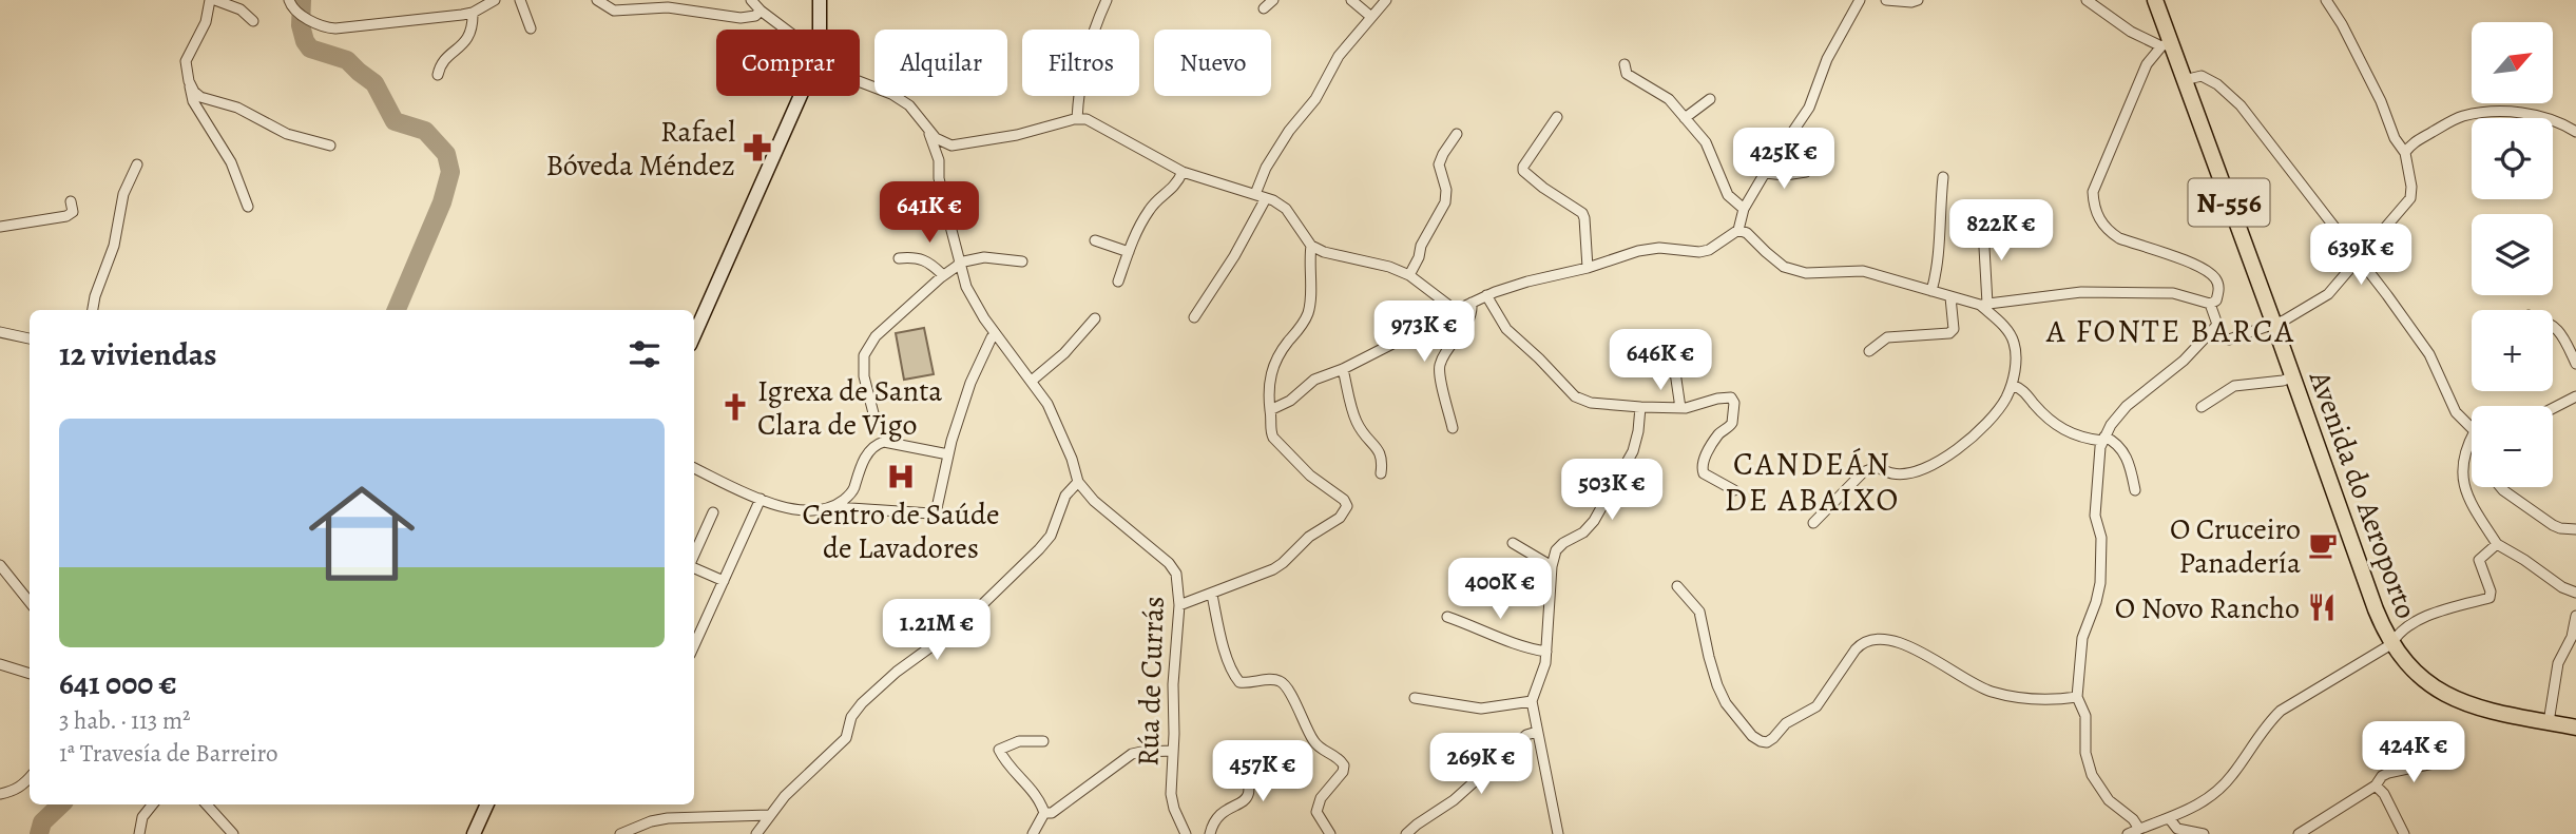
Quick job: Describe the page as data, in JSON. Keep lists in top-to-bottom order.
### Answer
{
  "streets": {
    "main road": ["N-556", "Avenida do Aeroporto"],
    "street": ["Rúa de Currás"]
  },
  "districts": ["A FONTE BARCA", "CANDEÁN DE ABAIXO"],
  "places": {
    "pharmacy": ["Rafael Bóveda Méndez"],
    "church": ["Igrexa de Santa Clara de Vigo"],
    "hospital": ["Centro de Saúde de Lavadores"],
    "cafe": ["O Cruceiro Panadería"],
    "restaurant": ["O Novo Rancho"]
  },
  "north": "top right",
  "page": {
    "map_buttons": ["+", "−"],
    "chip": [
      "Comprar",
      "Alquilar",
      "Filtros",
      "Nuevo"
    ],
    "price": [
      "425K €",
      "641K €",
      "822K €",
      "639K €",
      "973K €",
      "646K €",
      "503K €",
      "400K €",
      "1.21M €",
      "424K €",
      "269K €",
      "457K €"
    ],
    "heading": "12 viviendas",
    "list": [
      {
        "name": "641 000 €",
        "note": "3 hab. · 113 m² · 1ª Travesía de Barreiro"
      }
    ]
  }
}
